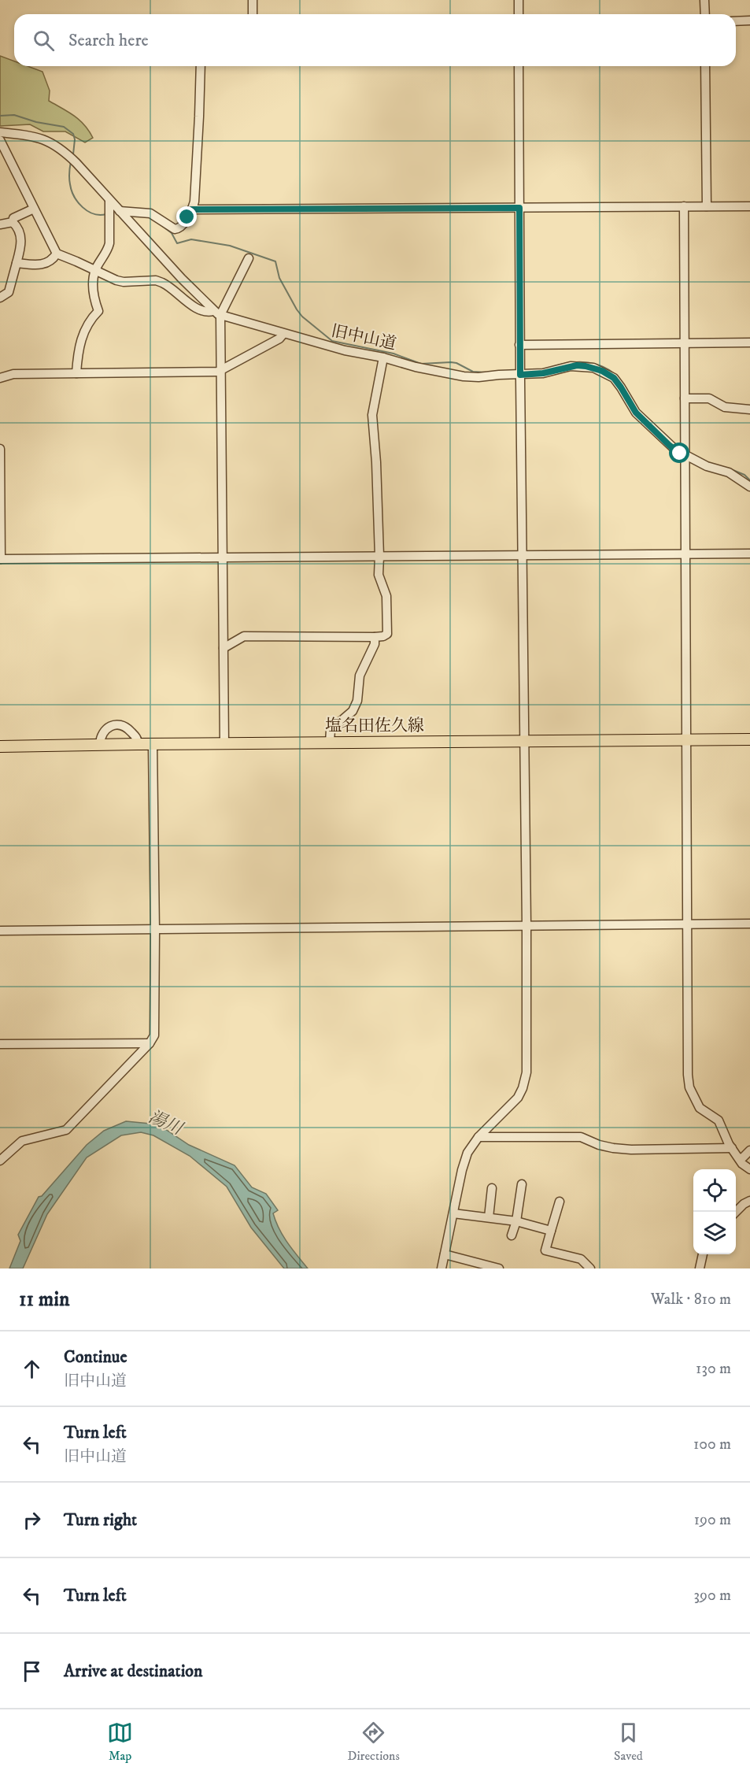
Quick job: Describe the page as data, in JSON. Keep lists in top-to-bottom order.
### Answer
{
  "streets": {
    "main road": ["塩名田佐久線"],
    "street": ["旧中山道"]
  },
  "water": ["湯川"],
  "page": {
    "search": "Search here",
    "heading": ["11 min", "Walk · 810 m"],
    "list": [
      ["Continue", "旧中山道", "130 m"],
      ["Turn left", "旧中山道", "100 m"],
      ["Turn right", "190 m"],
      ["Turn left", "390 m"],
      "Arrive at destination"
    ],
    "nav": ["Map", "Directions", "Saved"]
  }
}
